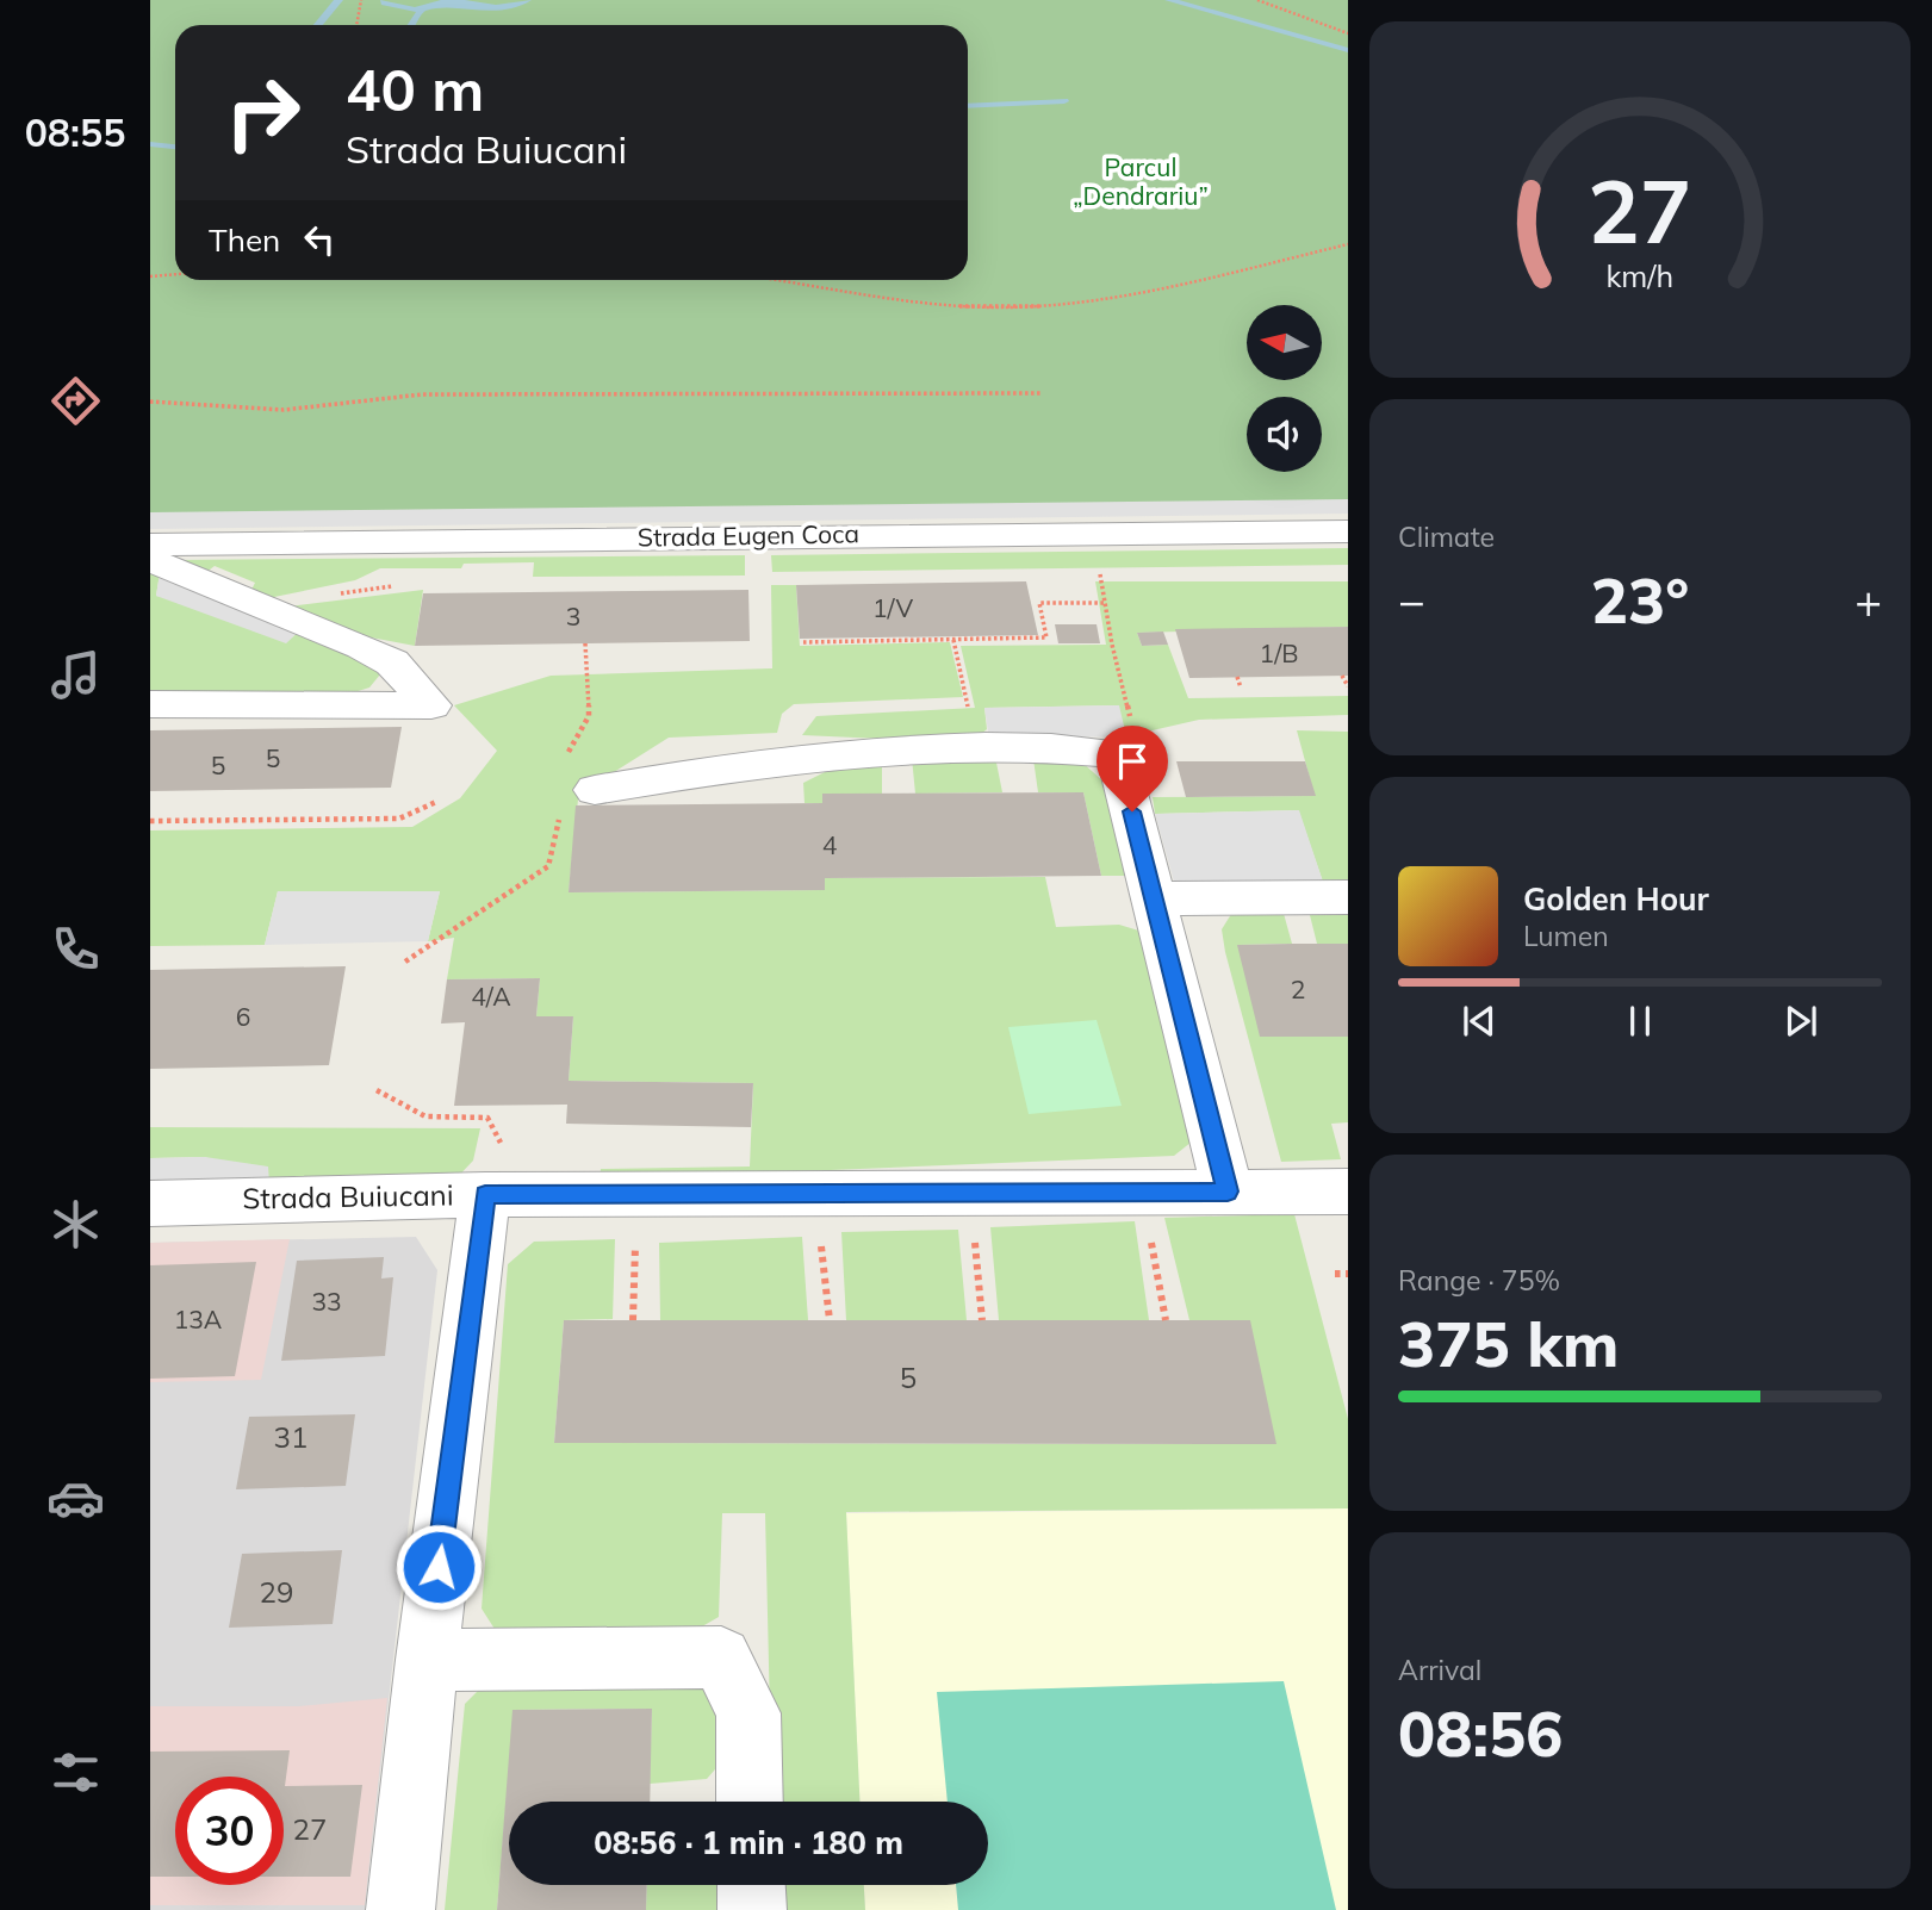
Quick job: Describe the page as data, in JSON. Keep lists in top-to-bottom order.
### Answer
{
  "streets": {
    "street": ["Strada Eugen Coca", "Strada Buiucani"]
  },
  "parks": ["Parcul „Dendrariu”"],
  "house_numbers": [
    "1/V",
    "3",
    "1/B",
    "5",
    "5",
    "4",
    "2",
    "4/A",
    "6",
    "33",
    "13A",
    "5",
    "31",
    "29",
    "27"
  ],
  "north": "left",
  "page": {
    "tabs": "08:55",
    "turn": ["40 m", "Strada Buiucani"],
    "then": "Then",
    "tile": [
      "Climate",
      ["Range · 75%", "375 km"],
      ["Arrival", "08:56"]
    ],
    "heat": ["−", "23°", "+"],
    "song": ["Golden Hour", "Lumen"],
    "limit": "30",
    "trip": "08:56 · 1 min · 180 m",
    "gauge": ["27", "km/h"]
  }
}
